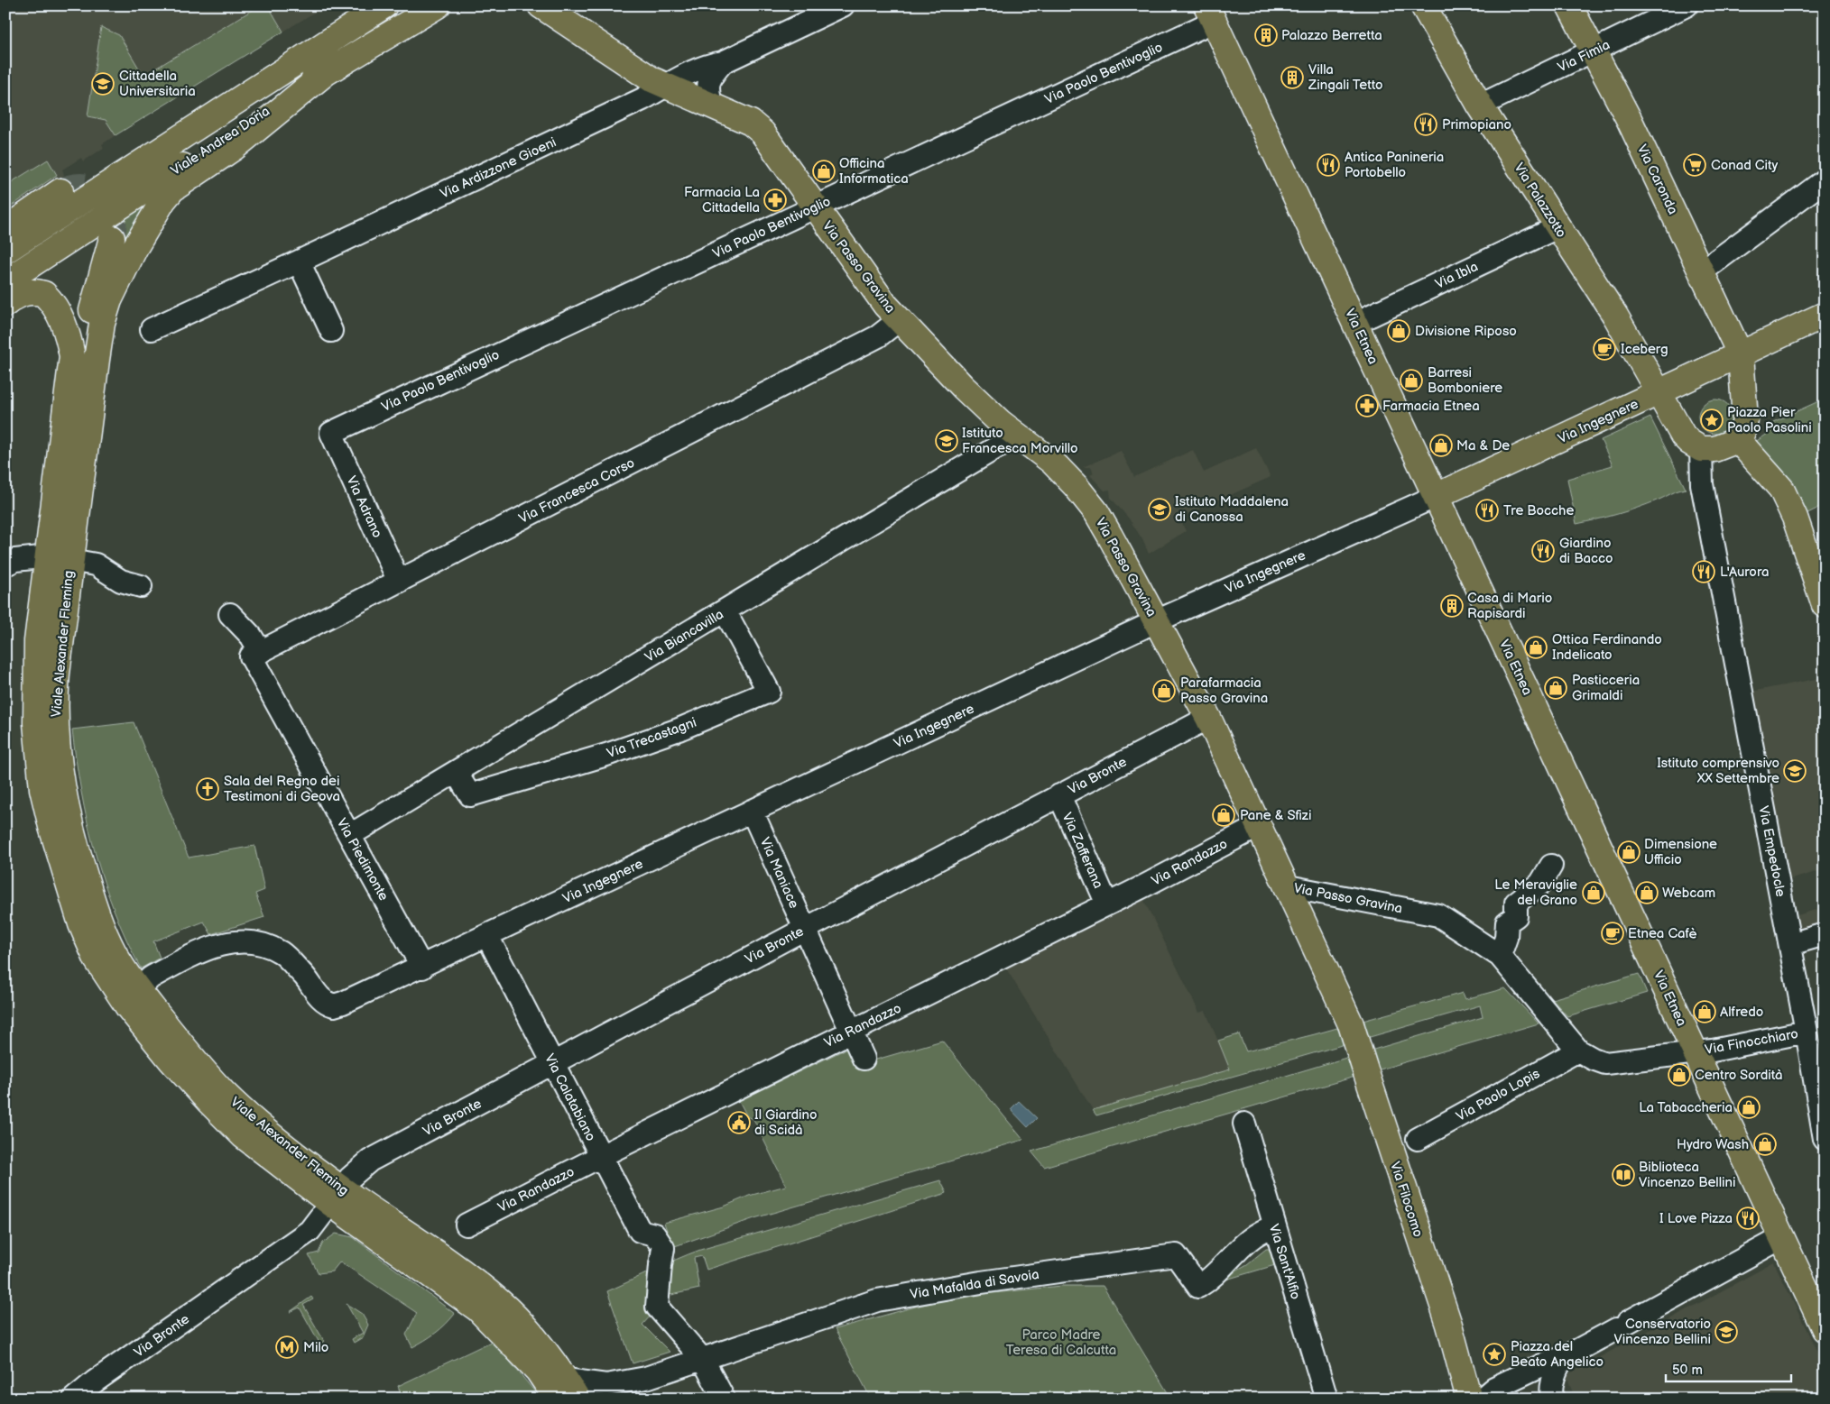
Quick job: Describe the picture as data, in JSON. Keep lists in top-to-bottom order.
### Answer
{
  "streets": {
    "main road": [
      "Viale Andrea Doria",
      "Via Caronda",
      "Via Palazzotto",
      "Via Passo Gravina",
      "Via Etnea",
      "Via Ingegnere",
      "Viale Alexander Fleming",
      "Via Filocomo"
    ],
    "street": [
      "Via Fimia",
      "Via Paolo Bentivoglio",
      "Via Ardizzone Gioeni",
      "Via Ibla",
      "Via Francesca Corso",
      "Via Adrano",
      "Via Biancavilla",
      "Via Trecastagni",
      "Via Bronte",
      "Via Zafferana",
      "Via Empedocle",
      "Via Piedimonte",
      "Via Randazzo",
      "Via Maniace",
      "Via Finocchiaro",
      "Via Paolo Lopis",
      "Via Calatabiano",
      "Via Sant'Alfio",
      "Via Mafalda di Savoia"
    ]
  },
  "crossings": [
    ["Via Fimia", "Via Caronda"],
    ["Via Fimia", "Via Palazzotto"],
    ["Via Paolo Bentivoglio", "Via Passo Gravina"],
    ["Via Paolo Bentivoglio", "Via Etnea"],
    ["Via Paolo Bentivoglio", "Via Adrano"],
    ["Viale Andrea Doria", "Viale Alexander Fleming"],
    ["Via Ardizzone Gioeni", "Via Passo Gravina"],
    ["Via Caronda", "Via Ingegnere"],
    ["Via Palazzotto", "Via Ibla"],
    ["Via Palazzotto", "Via Ingegnere"],
    ["Via Palazzotto", "Via Empedocle"],
    ["Via Passo Gravina", "Via Etnea"],
    ["Via Passo Gravina", "Via Ingegnere"],
    ["Via Passo Gravina", "Via Francesca Corso"],
    ["Via Passo Gravina", "Via Biancavilla"],
    ["Via Passo Gravina", "Via Bronte"],
    ["Via Passo Gravina", "Via Randazzo"],
    ["Via Passo Gravina", "Via Finocchiaro"],
    ["Via Passo Gravina", "Via Paolo Lopis"],
    ["Via Passo Gravina", "Via Filocomo"],
    ["Via Ibla", "Via Etnea"],
    ["Via Etnea", "Via Ingegnere"],
    ["Via Etnea", "Via Finocchiaro"],
    ["Via Ingegnere", "Viale Alexander Fleming"],
    ["Via Ingegnere", "Via Piedimonte"],
    ["Via Ingegnere", "Via Maniace"],
    ["Via Ingegnere", "Via Calatabiano"],
    ["Via Francesca Corso", "Via Adrano"],
    ["Via Francesca Corso", "Via Piedimonte"],
    ["Via Biancavilla", "Via Trecastagni"],
    ["Via Biancavilla", "Via Piedimonte"],
    ["Viale Alexander Fleming", "Via Bronte"],
    ["Via Bronte", "Via Zafferana"],
    ["Via Bronte", "Via Maniace"],
    ["Via Bronte", "Via Calatabiano"],
    ["Via Zafferana", "Via Randazzo"],
    ["Via Empedocle", "Via Finocchiaro"],
    ["Via Randazzo", "Via Maniace"],
    ["Via Randazzo", "Via Calatabiano"],
    ["Via Calatabiano", "Via Mafalda di Savoia"],
    ["Via Sant'Alfio", "Via Mafalda di Savoia"]
  ],
  "parks": ["Parco Madre Teresa di Calcutta"],
  "places": {
    "building": ["Palazzo Berretta", "Villa Zingali Tetto", "Casa di Mario Rapisardi"],
    "school or university": [
      "Cittadella Universitaria",
      "Istituto Francesca Morvillo",
      "Istituto Maddalena di Canossa",
      "Istituto comprensivo XX Settembre",
      "Conservatorio Vincenzo Bellini"
    ],
    "restaurant": [
      "Primopiano",
      "Antica Panineria Portobello",
      "Tre Bocche",
      "Giardino di Bacco",
      "L'Aurora",
      "I Love Pizza"
    ],
    "supermarket": ["Conad City"],
    "shop": [
      "Officina Informatica",
      "Divisione Riposo",
      "Barresi Bomboniere",
      "Ma & De",
      "Ottica Ferdinando Indelicato",
      "Pasticceria Grimaldi",
      "Parafarmacia Passo Gravina",
      "Pane & Sfizi",
      "Dimensione Ufficio",
      "Le Meraviglie del Grano",
      "Webcam",
      "Alfredo",
      "Centro Sordità",
      "La Tabaccheria",
      "Hydro Wash"
    ],
    "pharmacy": ["Farmacia La Cittadella", "Farmacia Etnea"],
    "cafe": ["Iceberg", "Etnea Cafè"],
    "place": ["Piazza Pier Paolo Pasolini", "Piazza del Beato Angelico"],
    "church": ["Sala del Regno dei Testimoni di Geova"],
    "public building": ["Il Giardino di Scidà"],
    "library": ["Biblioteca Vincenzo Bellini"],
    "metro station": ["Milo"]
  },
  "scale_bar": "50 m"
}
